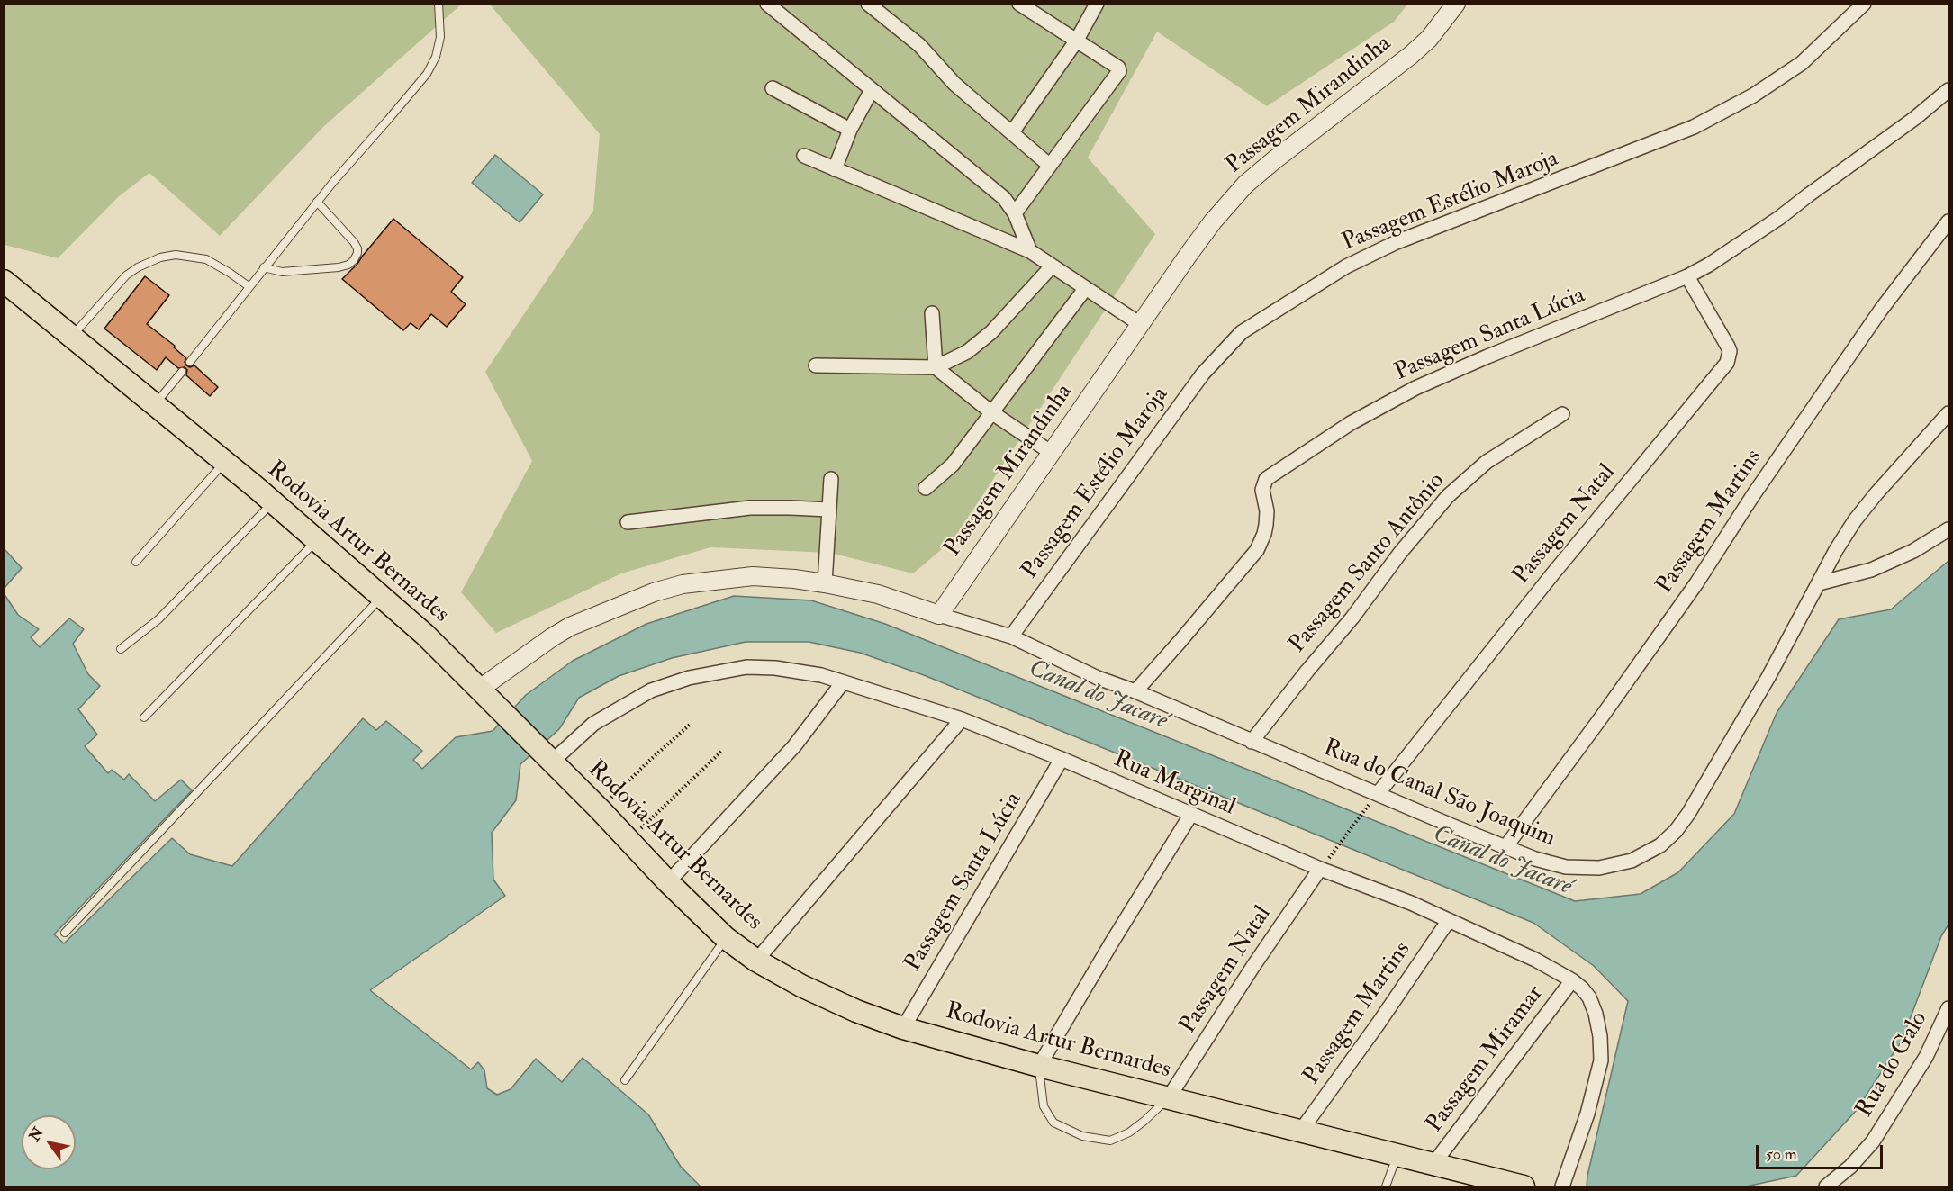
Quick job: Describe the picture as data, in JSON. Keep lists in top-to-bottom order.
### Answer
{
  "streets": {
    "main road": ["Rodovia Artur Bernardes"],
    "street": [
      "Passagem Mirandinha",
      "Passagem Estélio Maroja",
      "Passagem Santa Lúcia",
      "Passagem Martins",
      "Passagem Natal",
      "Passagem Santo Antônio",
      "Rua Marginal",
      "Rua do Canal São Joaquim",
      "Passagem Miramar",
      "Rua do Galo"
    ]
  },
  "crossings": [
    ["Passagem Mirandinha", "Rua do Canal São Joaquim"],
    ["Passagem Estélio Maroja", "Rua do Canal São Joaquim"],
    ["Passagem Santa Lúcia", "Passagem Natal"],
    ["Passagem Santa Lúcia", "Rodovia Artur Bernardes"],
    ["Passagem Santa Lúcia", "Rua Marginal"],
    ["Passagem Santa Lúcia", "Rua do Canal São Joaquim"],
    ["Passagem Martins", "Rodovia Artur Bernardes"],
    ["Passagem Martins", "Rua Marginal"],
    ["Passagem Martins", "Rua do Canal São Joaquim"],
    ["Passagem Natal", "Rodovia Artur Bernardes"],
    ["Passagem Natal", "Rua Marginal"],
    ["Passagem Natal", "Rua do Canal São Joaquim"],
    ["Rodovia Artur Bernardes", "Rua Marginal"],
    ["Rodovia Artur Bernardes", "Passagem Miramar"],
    ["Passagem Santo Antônio", "Rua do Canal São Joaquim"],
    ["Rua Marginal", "Passagem Miramar"]
  ],
  "water": ["Canal do Jacaré"],
  "scale_bar": "50 m",
  "north": "top left"
}
